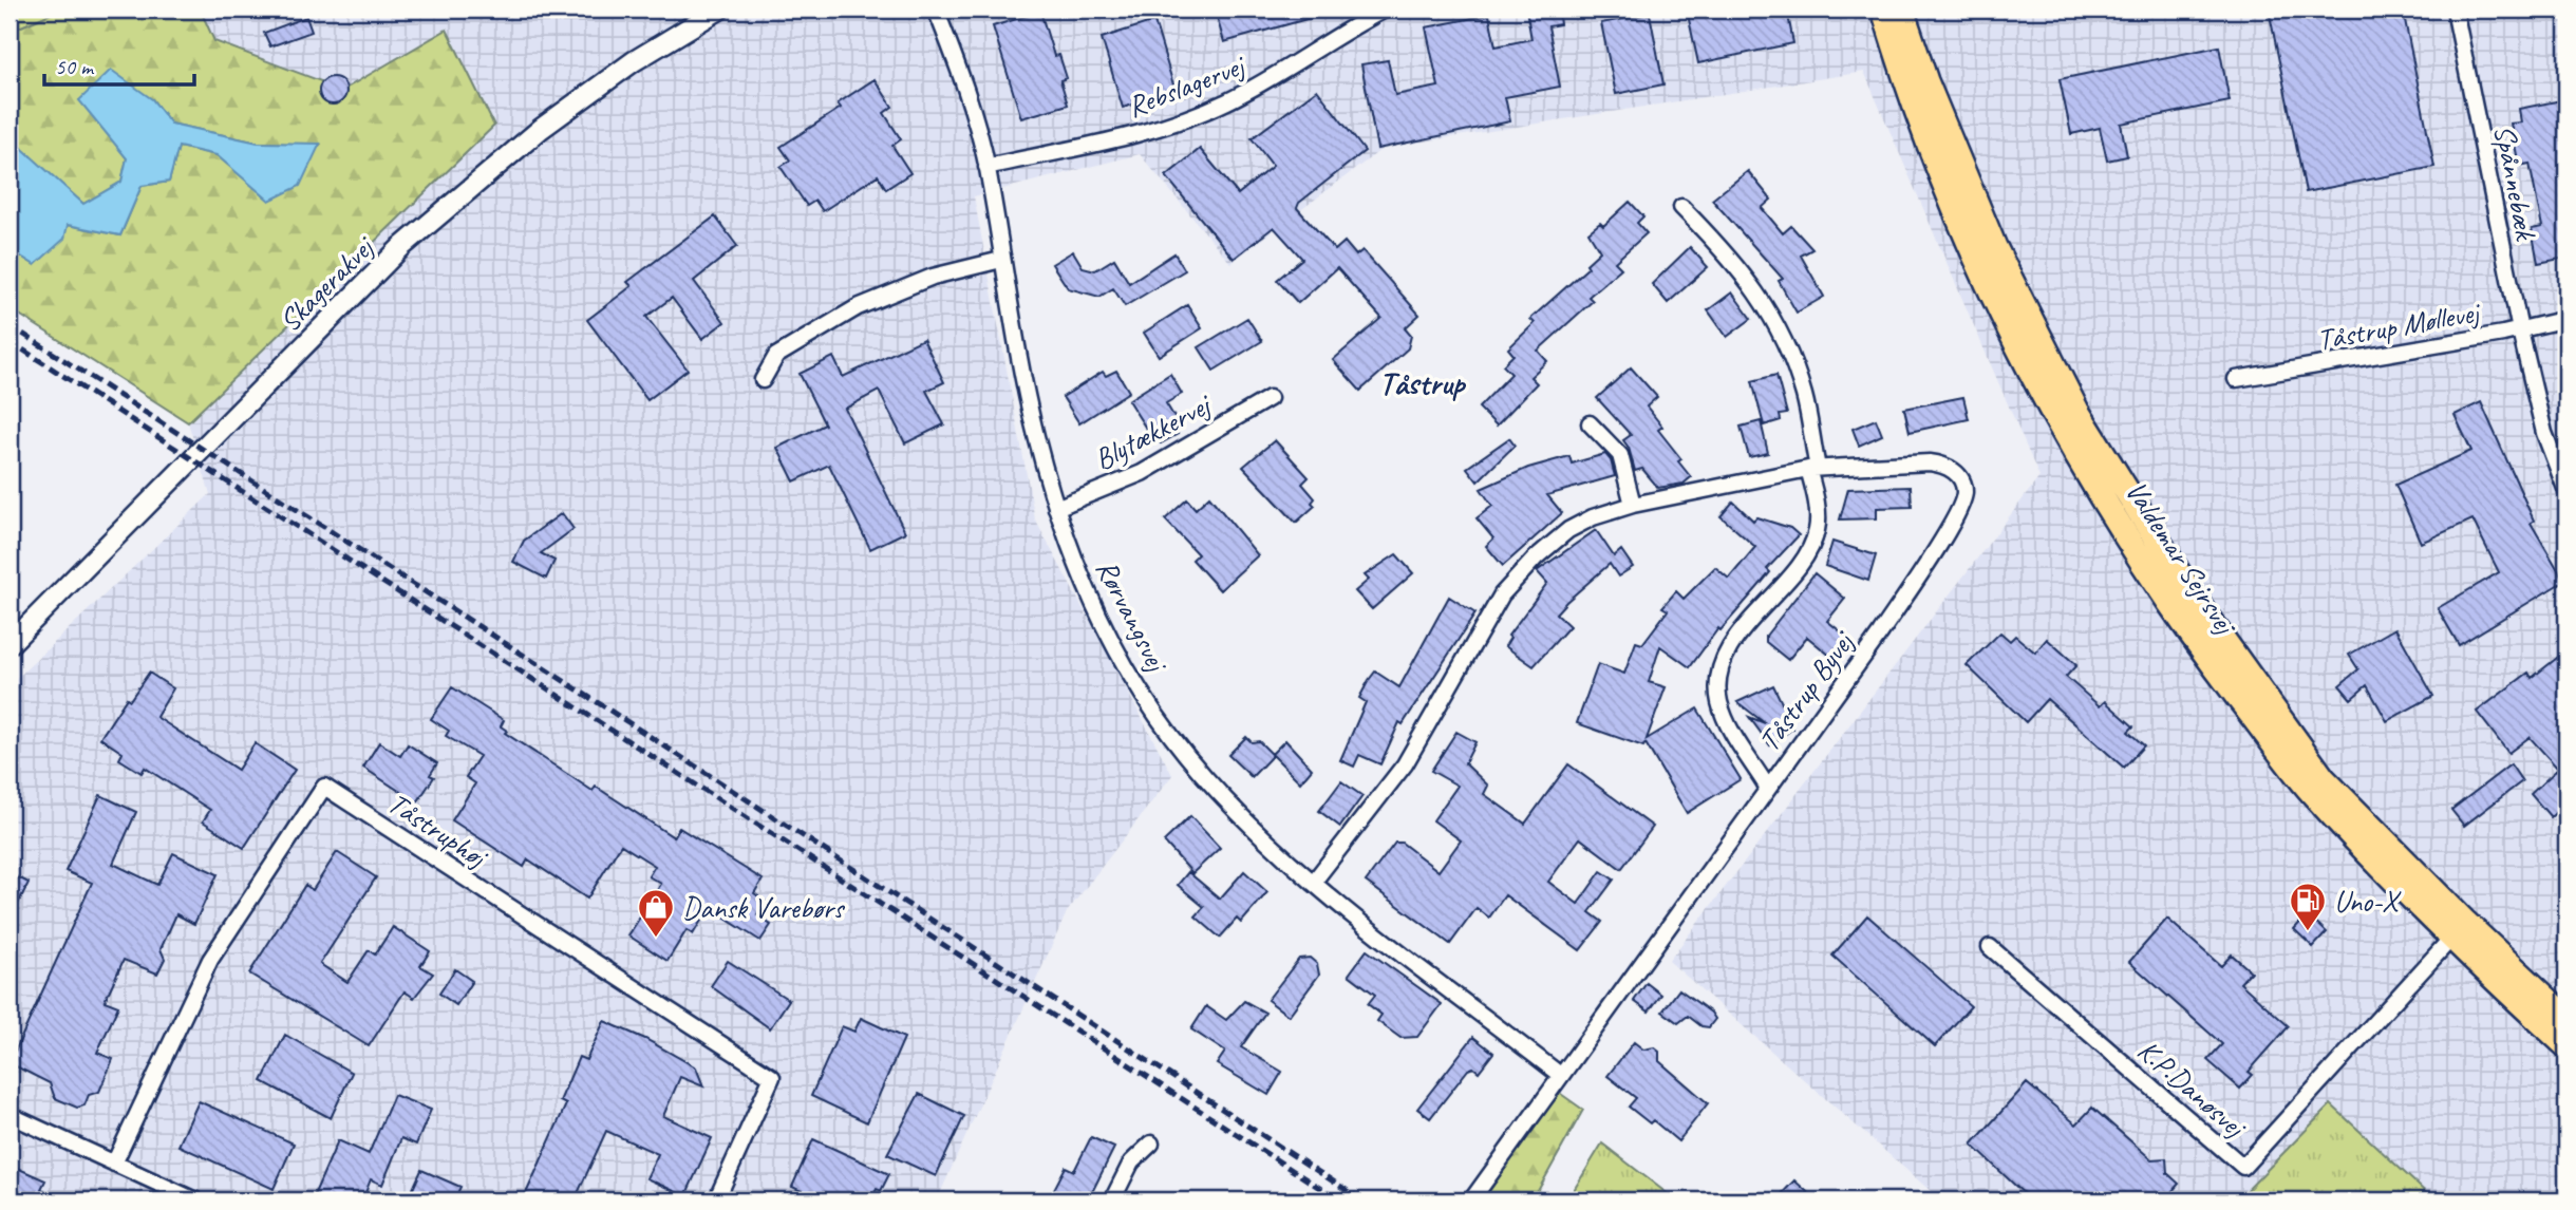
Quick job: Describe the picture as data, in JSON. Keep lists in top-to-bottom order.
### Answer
{
  "streets": {
    "main road": ["Valdemar Sejrsvej"],
    "street": [
      "Rebslagervej",
      "Spånnebæk",
      "Skagerakvej",
      "Tåstrup Møllevej",
      "Blytækkervej",
      "Rørvangsvej",
      "Tåstrup Byvej",
      "Tåstruphøj",
      "K.P.Danøsvej"
    ]
  },
  "crossings": [
    ["Rebslagervej", "Rørvangsvej"],
    ["Spånnebæk", "Tåstrup Møllevej"],
    ["Blytækkervej", "Rørvangsvej"],
    ["Valdemar Sejrsvej", "K.P.Danøsvej"],
    ["Rørvangsvej", "Tåstrup Byvej"]
  ],
  "districts": ["Tåstrup"],
  "places": {
    "fuel station": ["Uno-X"],
    "shop": ["Dansk Varebørs"]
  },
  "scale_bar": "50 m"
}
